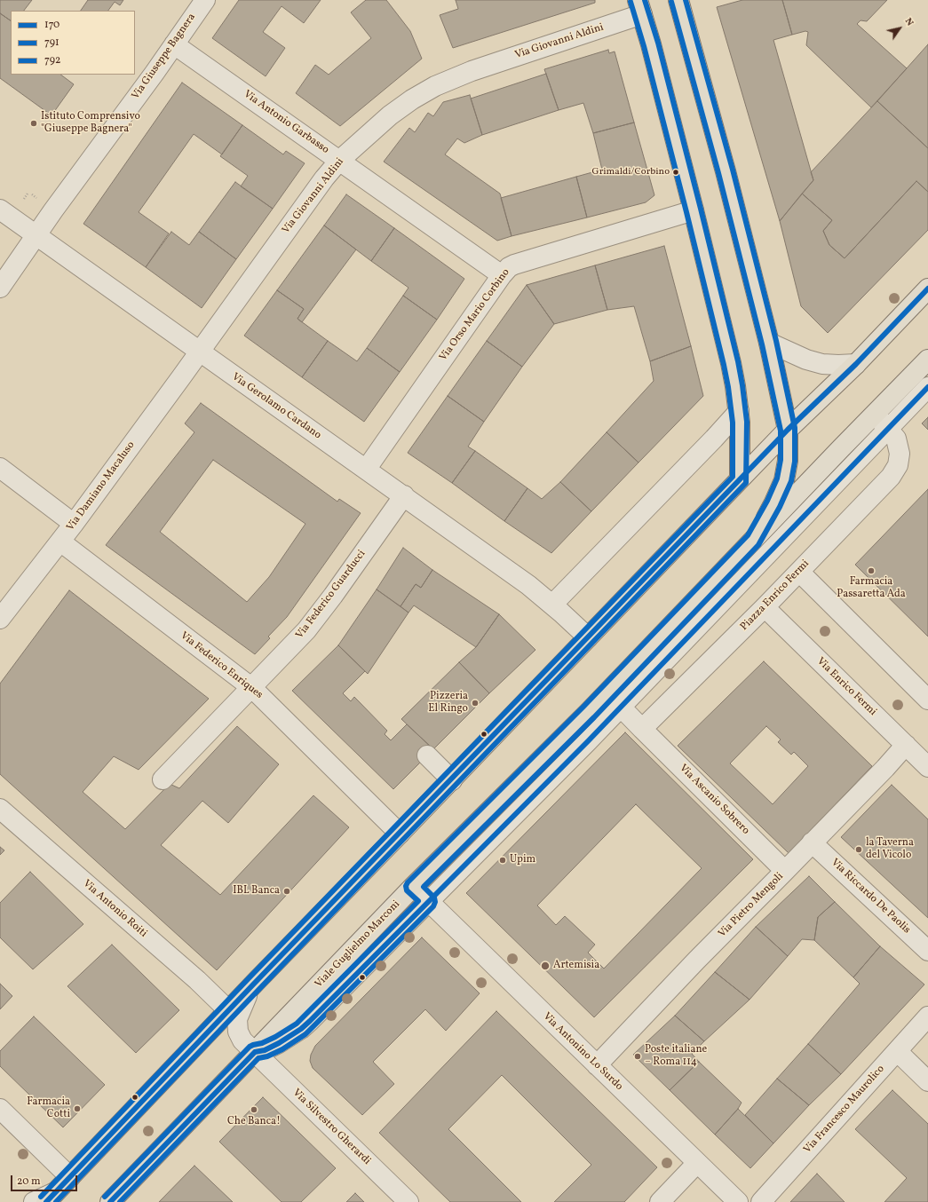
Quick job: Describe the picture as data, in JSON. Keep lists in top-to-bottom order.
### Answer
{
  "streets": {
    "main road": ["Viale Guglielmo Marconi"],
    "street": [
      "Via Giovanni Aldini",
      "Via Giuseppe Bagnera",
      "Via Antonio Garbasso",
      "Via Orso Mario Corbino",
      "Via Gerolamo Cardano",
      "Via Damiano Macaluso",
      "Via Federico Guarducci",
      "Piazza Enrico Fermi",
      "Via Federico Enriques",
      "Via Enrico Fermi",
      "Via Ascanio Sobrero",
      "Via Riccardo De Paolis",
      "Via Pietro Mengoli",
      "Via Antonio Roiti",
      "Via Antonino Lo Surdo",
      "Via Francesco Maurolico",
      "Via Silvestro Gherardi"
    ]
  },
  "crossings": [
    ["Via Giovanni Aldini", "Via Antonio Garbasso"],
    ["Via Giovanni Aldini", "Via Gerolamo Cardano"],
    ["Via Giovanni Aldini", "Via Damiano Macaluso"],
    ["Via Giuseppe Bagnera", "Via Antonio Garbasso"],
    ["Via Giuseppe Bagnera", "Via Gerolamo Cardano"],
    ["Via Antonio Garbasso", "Via Orso Mario Corbino"],
    ["Via Orso Mario Corbino", "Via Gerolamo Cardano"],
    ["Via Gerolamo Cardano", "Via Damiano Macaluso"],
    ["Via Gerolamo Cardano", "Via Federico Guarducci"],
    ["Via Damiano Macaluso", "Via Federico Enriques"],
    ["Via Federico Guarducci", "Via Federico Enriques"],
    ["Piazza Enrico Fermi", "Via Enrico Fermi"],
    ["Piazza Enrico Fermi", "Via Ascanio Sobrero"],
    ["Via Enrico Fermi", "Via Pietro Mengoli"],
    ["Via Ascanio Sobrero", "Via Pietro Mengoli"],
    ["Via Riccardo De Paolis", "Via Pietro Mengoli"],
    ["Via Pietro Mengoli", "Via Antonino Lo Surdo"],
    ["Viale Guglielmo Marconi", "Via Antonino Lo Surdo"],
    ["Viale Guglielmo Marconi", "Via Silvestro Gherardi"]
  ],
  "places": [
    "Istituto Comprensivo \"Giuseppe Bagnera\"",
    "Grimaldi/Corbino",
    "Farmacia Passaretta Ada",
    "Pizzeria El Ringo",
    "la Taverna del Vicolo",
    "Upim",
    "IBL Banca",
    "Artemisia",
    "Poste italiane – Roma 114",
    "Farmacia Cotti",
    "Che Banca!"
  ],
  "lines": ["transit line 791", "transit line 792", "transit line 170"],
  "legend": ["170", "791", "792"],
  "scale_bar": "20 m",
  "north": "top right"
}
